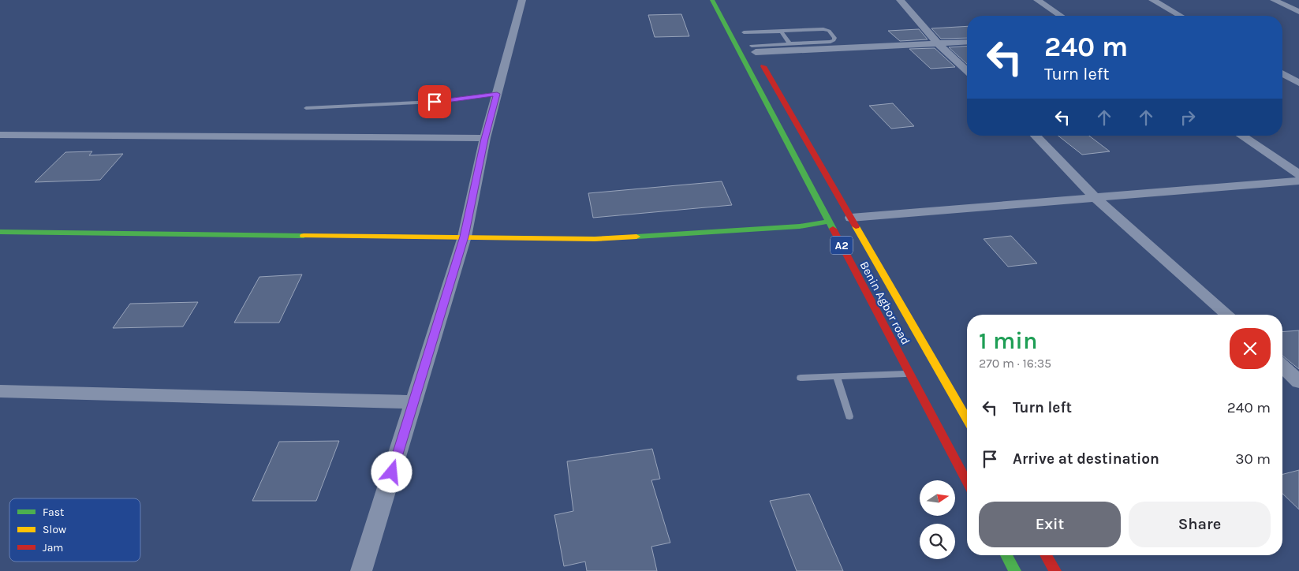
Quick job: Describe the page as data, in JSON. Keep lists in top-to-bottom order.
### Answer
{
  "streets": {
    "main road": ["A2", "Benin Agbor road"]
  },
  "legend": ["Fast", "Slow", "Jam"],
  "north": "right",
  "page": {
    "turn": ["240 m", "Turn left"],
    "heading": ["1 min", "270 m · 16:35"],
    "list": [
      {
        "name": "Turn left",
        "value": "240 m"
      },
      {
        "name": "Arrive at destination",
        "value": "30 m"
      }
    ],
    "buttons": ["Exit", "Share"]
  }
}
